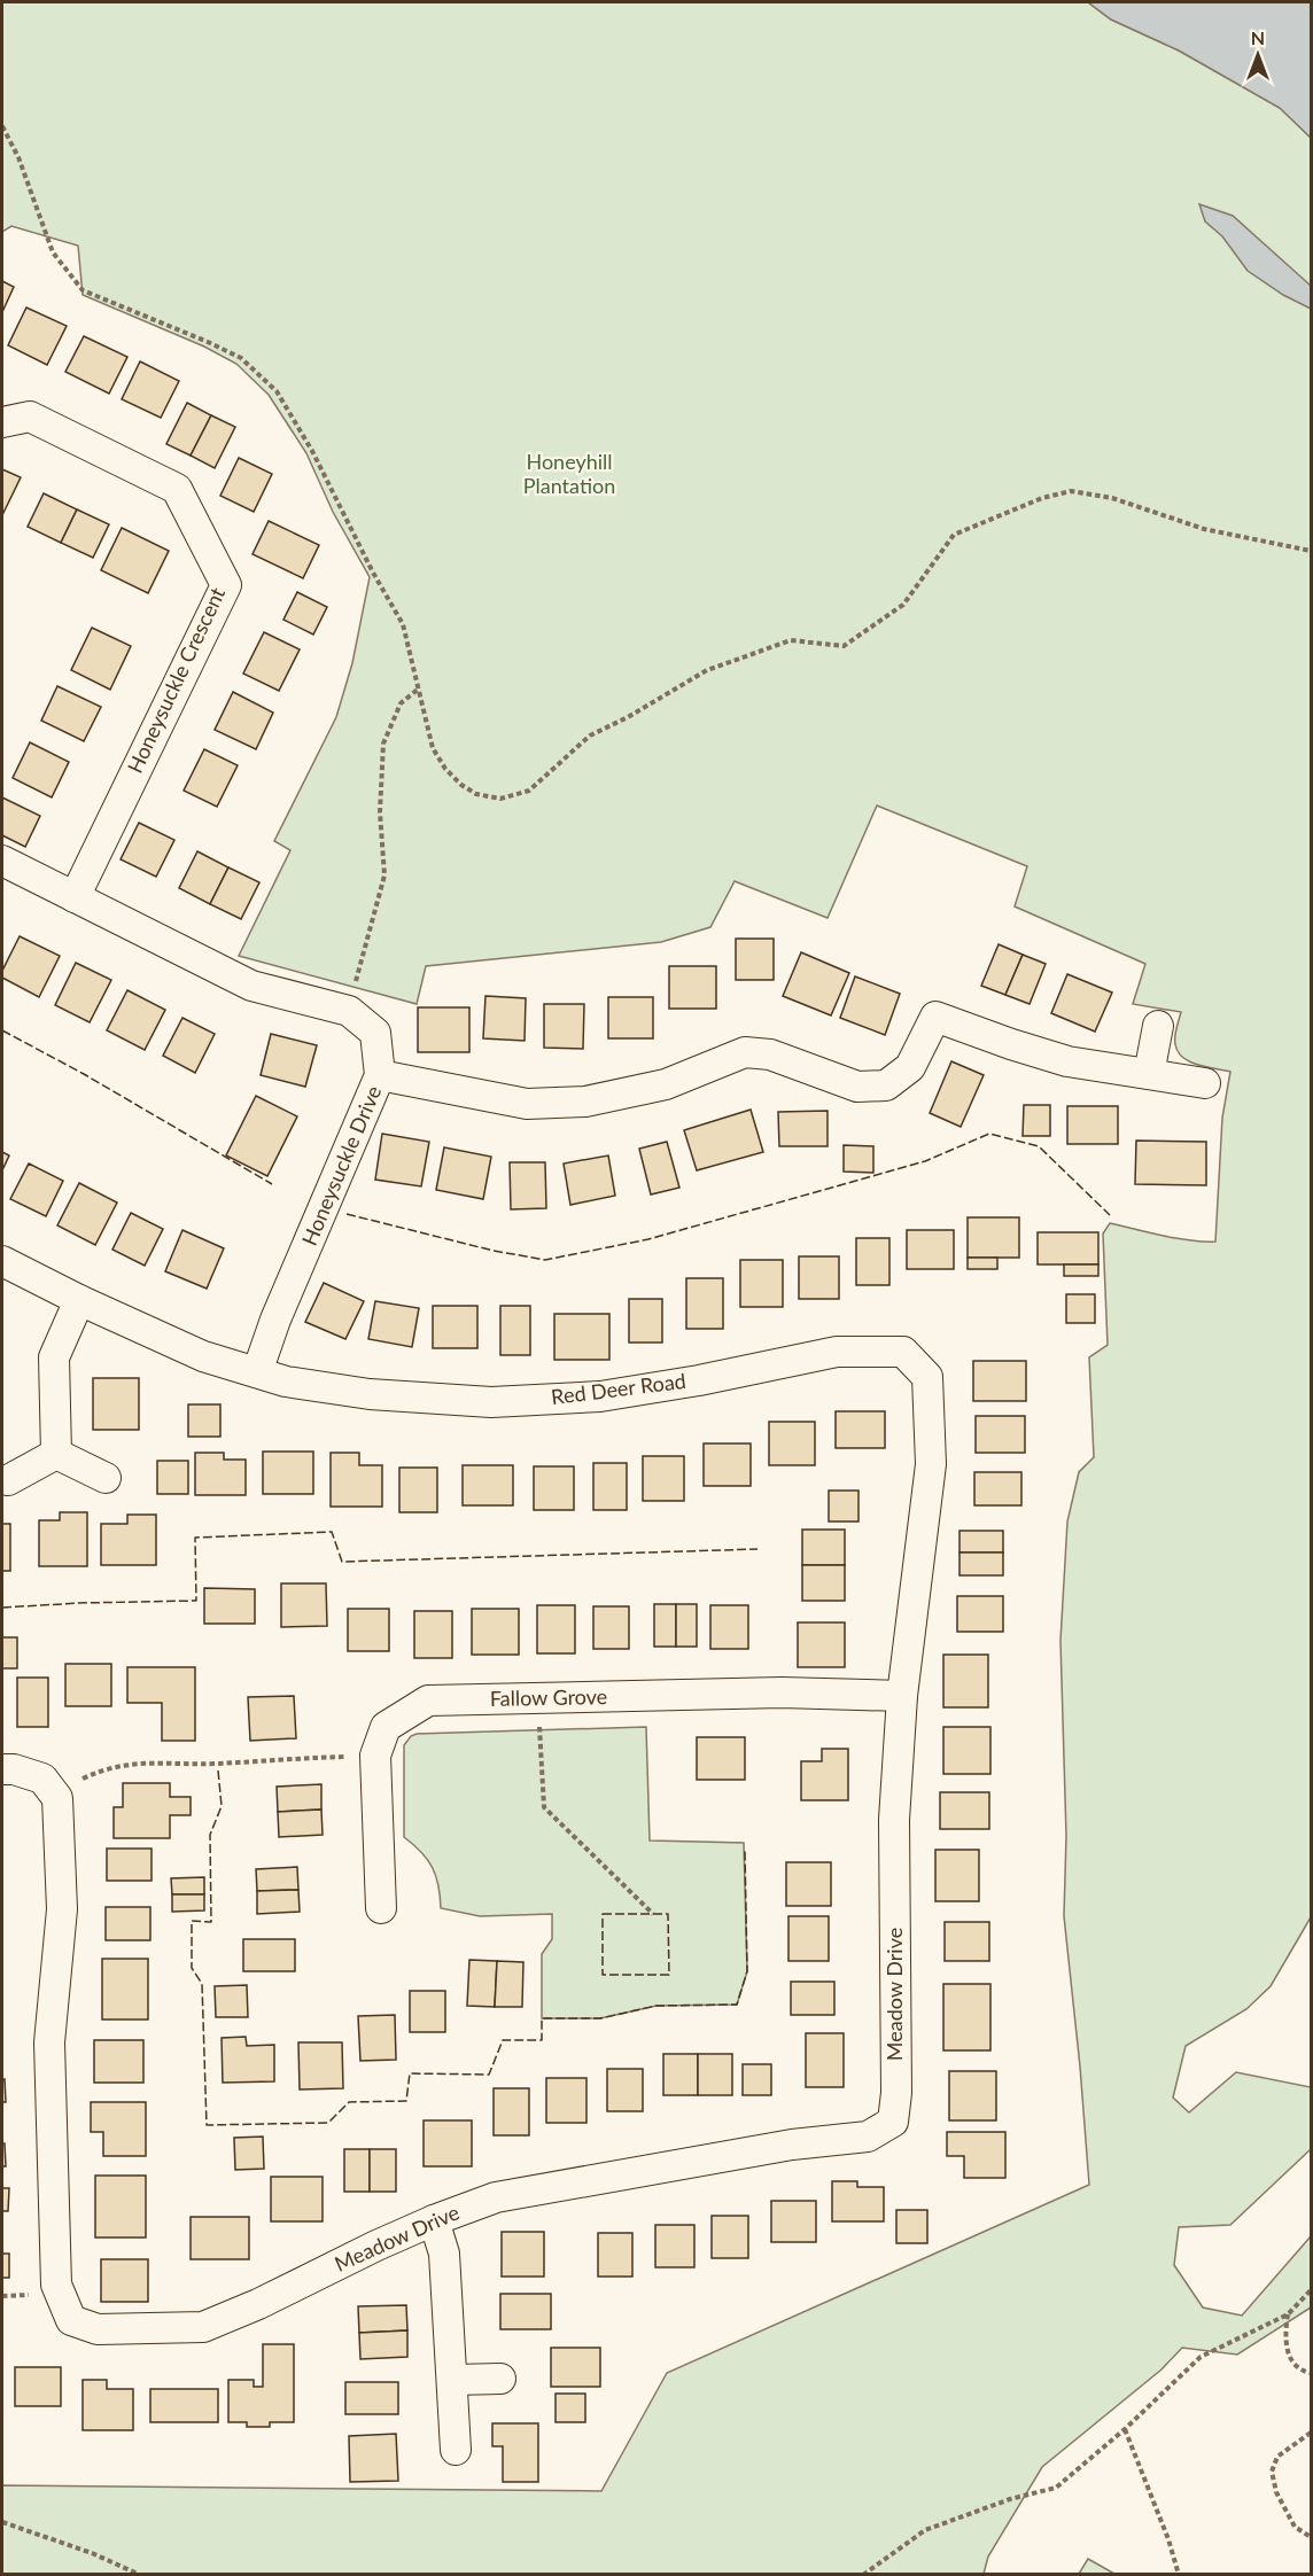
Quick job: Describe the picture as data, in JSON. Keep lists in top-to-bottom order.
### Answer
{
  "streets": {
    "street": [
      "Honeysuckle Crescent",
      "Honeysuckle Drive",
      "Red Deer Road",
      "Fallow Grove",
      "Meadow Drive"
    ]
  },
  "crossings": [
    ["Honeysuckle Crescent", "Honeysuckle Drive"],
    ["Honeysuckle Drive", "Red Deer Road"],
    ["Red Deer Road", "Fallow Grove"],
    ["Red Deer Road", "Meadow Drive"],
    ["Fallow Grove", "Meadow Drive"]
  ],
  "parks": ["Honeyhill Plantation"],
  "north": "top"
}
